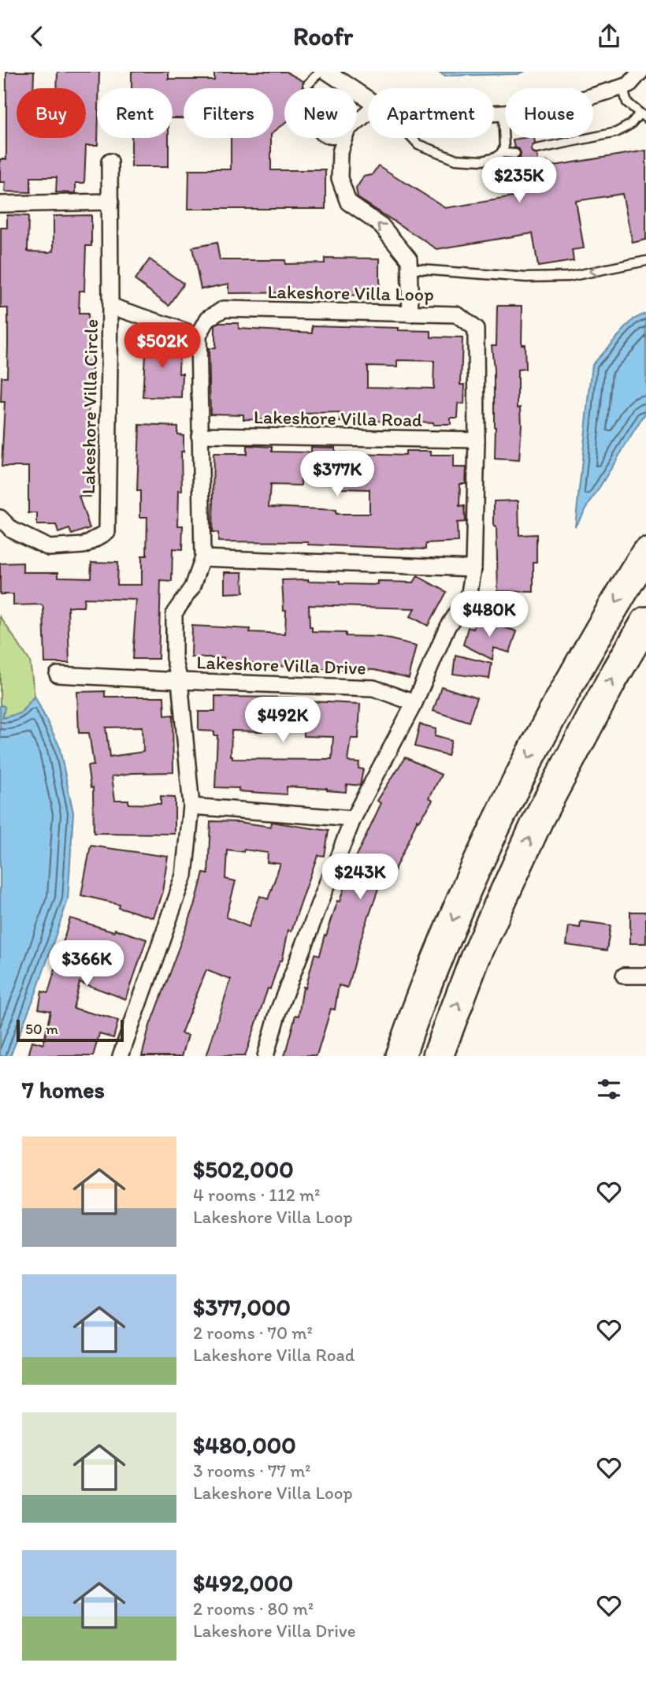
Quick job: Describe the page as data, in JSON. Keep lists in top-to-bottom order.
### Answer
{
  "streets": {
    "street": [
      "Lakeshore Villa Loop",
      "Lakeshore Villa Circle",
      "Lakeshore Villa Road",
      "Lakeshore Villa Drive"
    ]
  },
  "crossings": [
    ["Lakeshore Villa Loop", "Lakeshore Villa Road"],
    ["Lakeshore Villa Loop", "Lakeshore Villa Drive"]
  ],
  "scale_bar": "50 m",
  "page": {
    "header": "Roofr",
    "chip": [
      "Buy",
      "Rent",
      "Filters",
      "New",
      "Apartment",
      "House"
    ],
    "price": [
      "$235K",
      "$502K",
      "$377K",
      "$480K",
      "$492K",
      "$243K",
      "$366K"
    ],
    "scale": "50 m",
    "heading": "7 homes",
    "list": [
      {
        "name": "$502,000",
        "note": "4 rooms · 112 m² · Lakeshore Villa Loop"
      },
      {
        "name": "$377,000",
        "note": "2 rooms · 70 m² · Lakeshore Villa Road"
      },
      {
        "name": "$480,000",
        "note": "3 rooms · 77 m² · Lakeshore Villa Loop"
      },
      {
        "name": "$492,000",
        "note": "2 rooms · 80 m² · Lakeshore Villa Drive"
      }
    ]
  }
}
